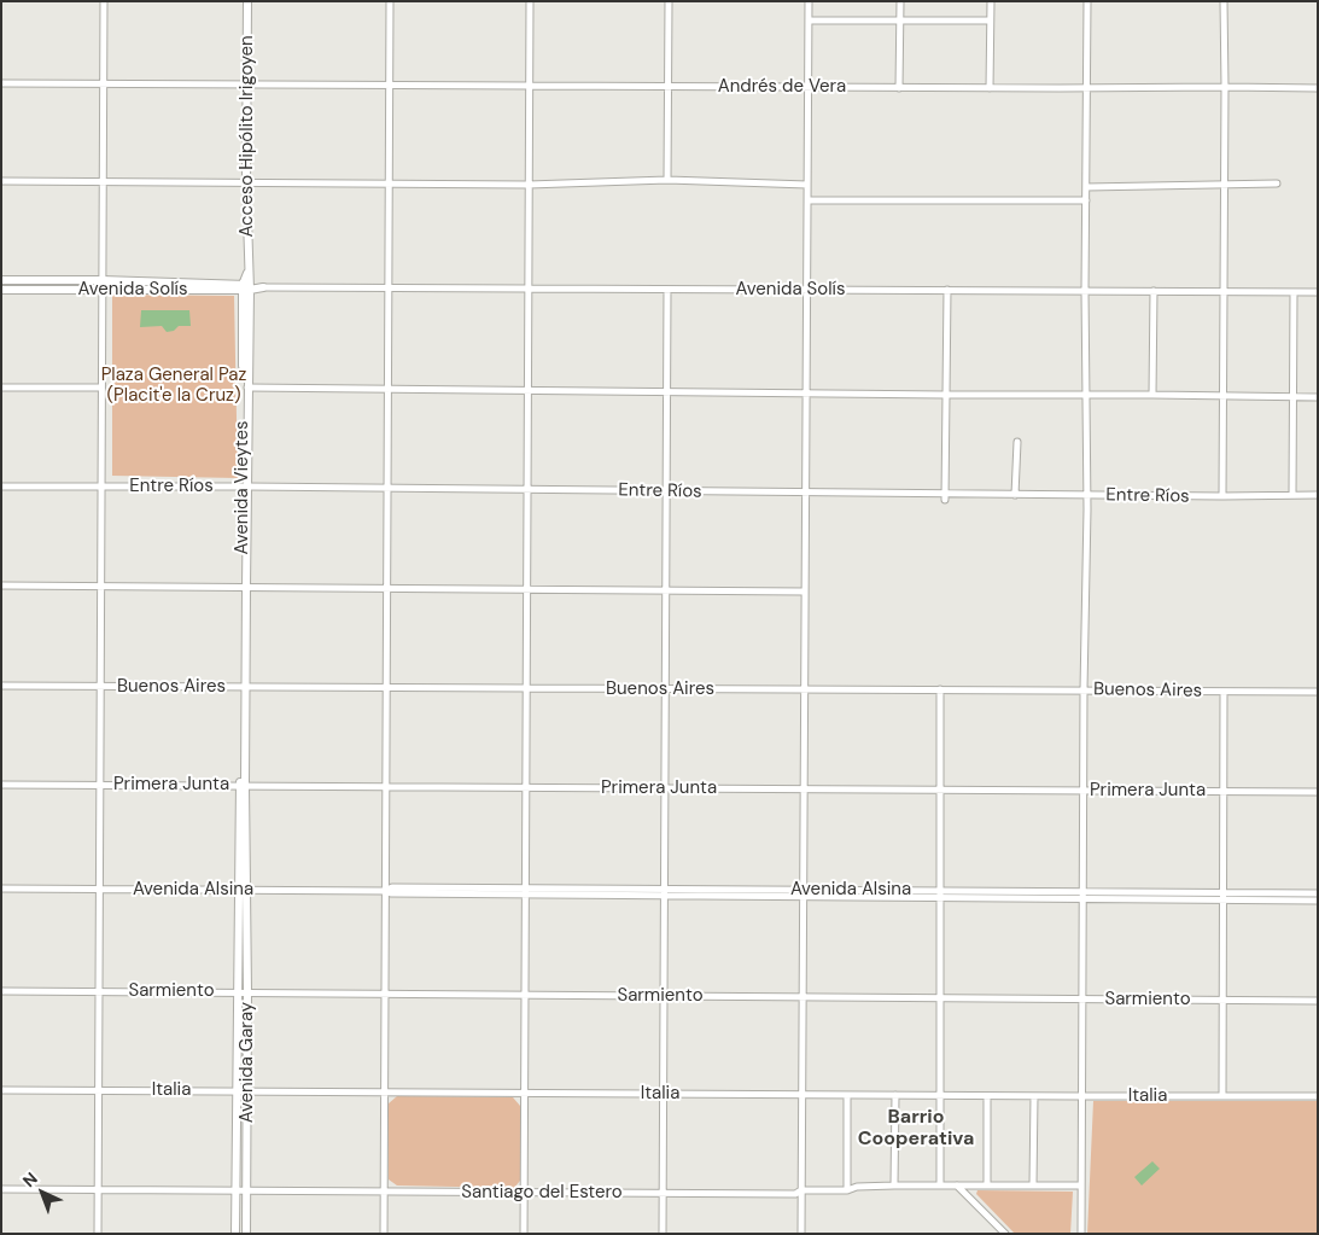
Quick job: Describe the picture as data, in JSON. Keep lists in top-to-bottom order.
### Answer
{
  "streets": {
    "main road": [
      "Acceso Hipólito Irigoyen",
      "Avenida Solís",
      "Avenida Vieytes",
      "Avenida Garay"
    ],
    "street": [
      "Andrés de Vera",
      "Entre Ríos",
      "Buenos Aires",
      "Primera Junta",
      "Avenida Alsina",
      "Sarmiento",
      "Italia",
      "Santiago del Estero"
    ]
  },
  "crossings": [
    ["Andrés de Vera", "Acceso Hipólito Irigoyen"],
    ["Acceso Hipólito Irigoyen", "Avenida Vieytes"],
    ["Avenida Solís", "Avenida Vieytes"],
    ["Entre Ríos", "Avenida Vieytes"],
    ["Avenida Vieytes", "Buenos Aires"],
    ["Avenida Vieytes", "Primera Junta"],
    ["Avenida Vieytes", "Avenida Alsina"],
    ["Avenida Vieytes", "Avenida Garay"],
    ["Avenida Alsina", "Avenida Garay"],
    ["Sarmiento", "Avenida Garay"],
    ["Avenida Garay", "Italia"],
    ["Avenida Garay", "Santiago del Estero"]
  ],
  "districts": ["Barrio Cooperativa"],
  "parks": ["Plaza General Paz (Placit'e la Cruz)"],
  "north": "top left"
}
